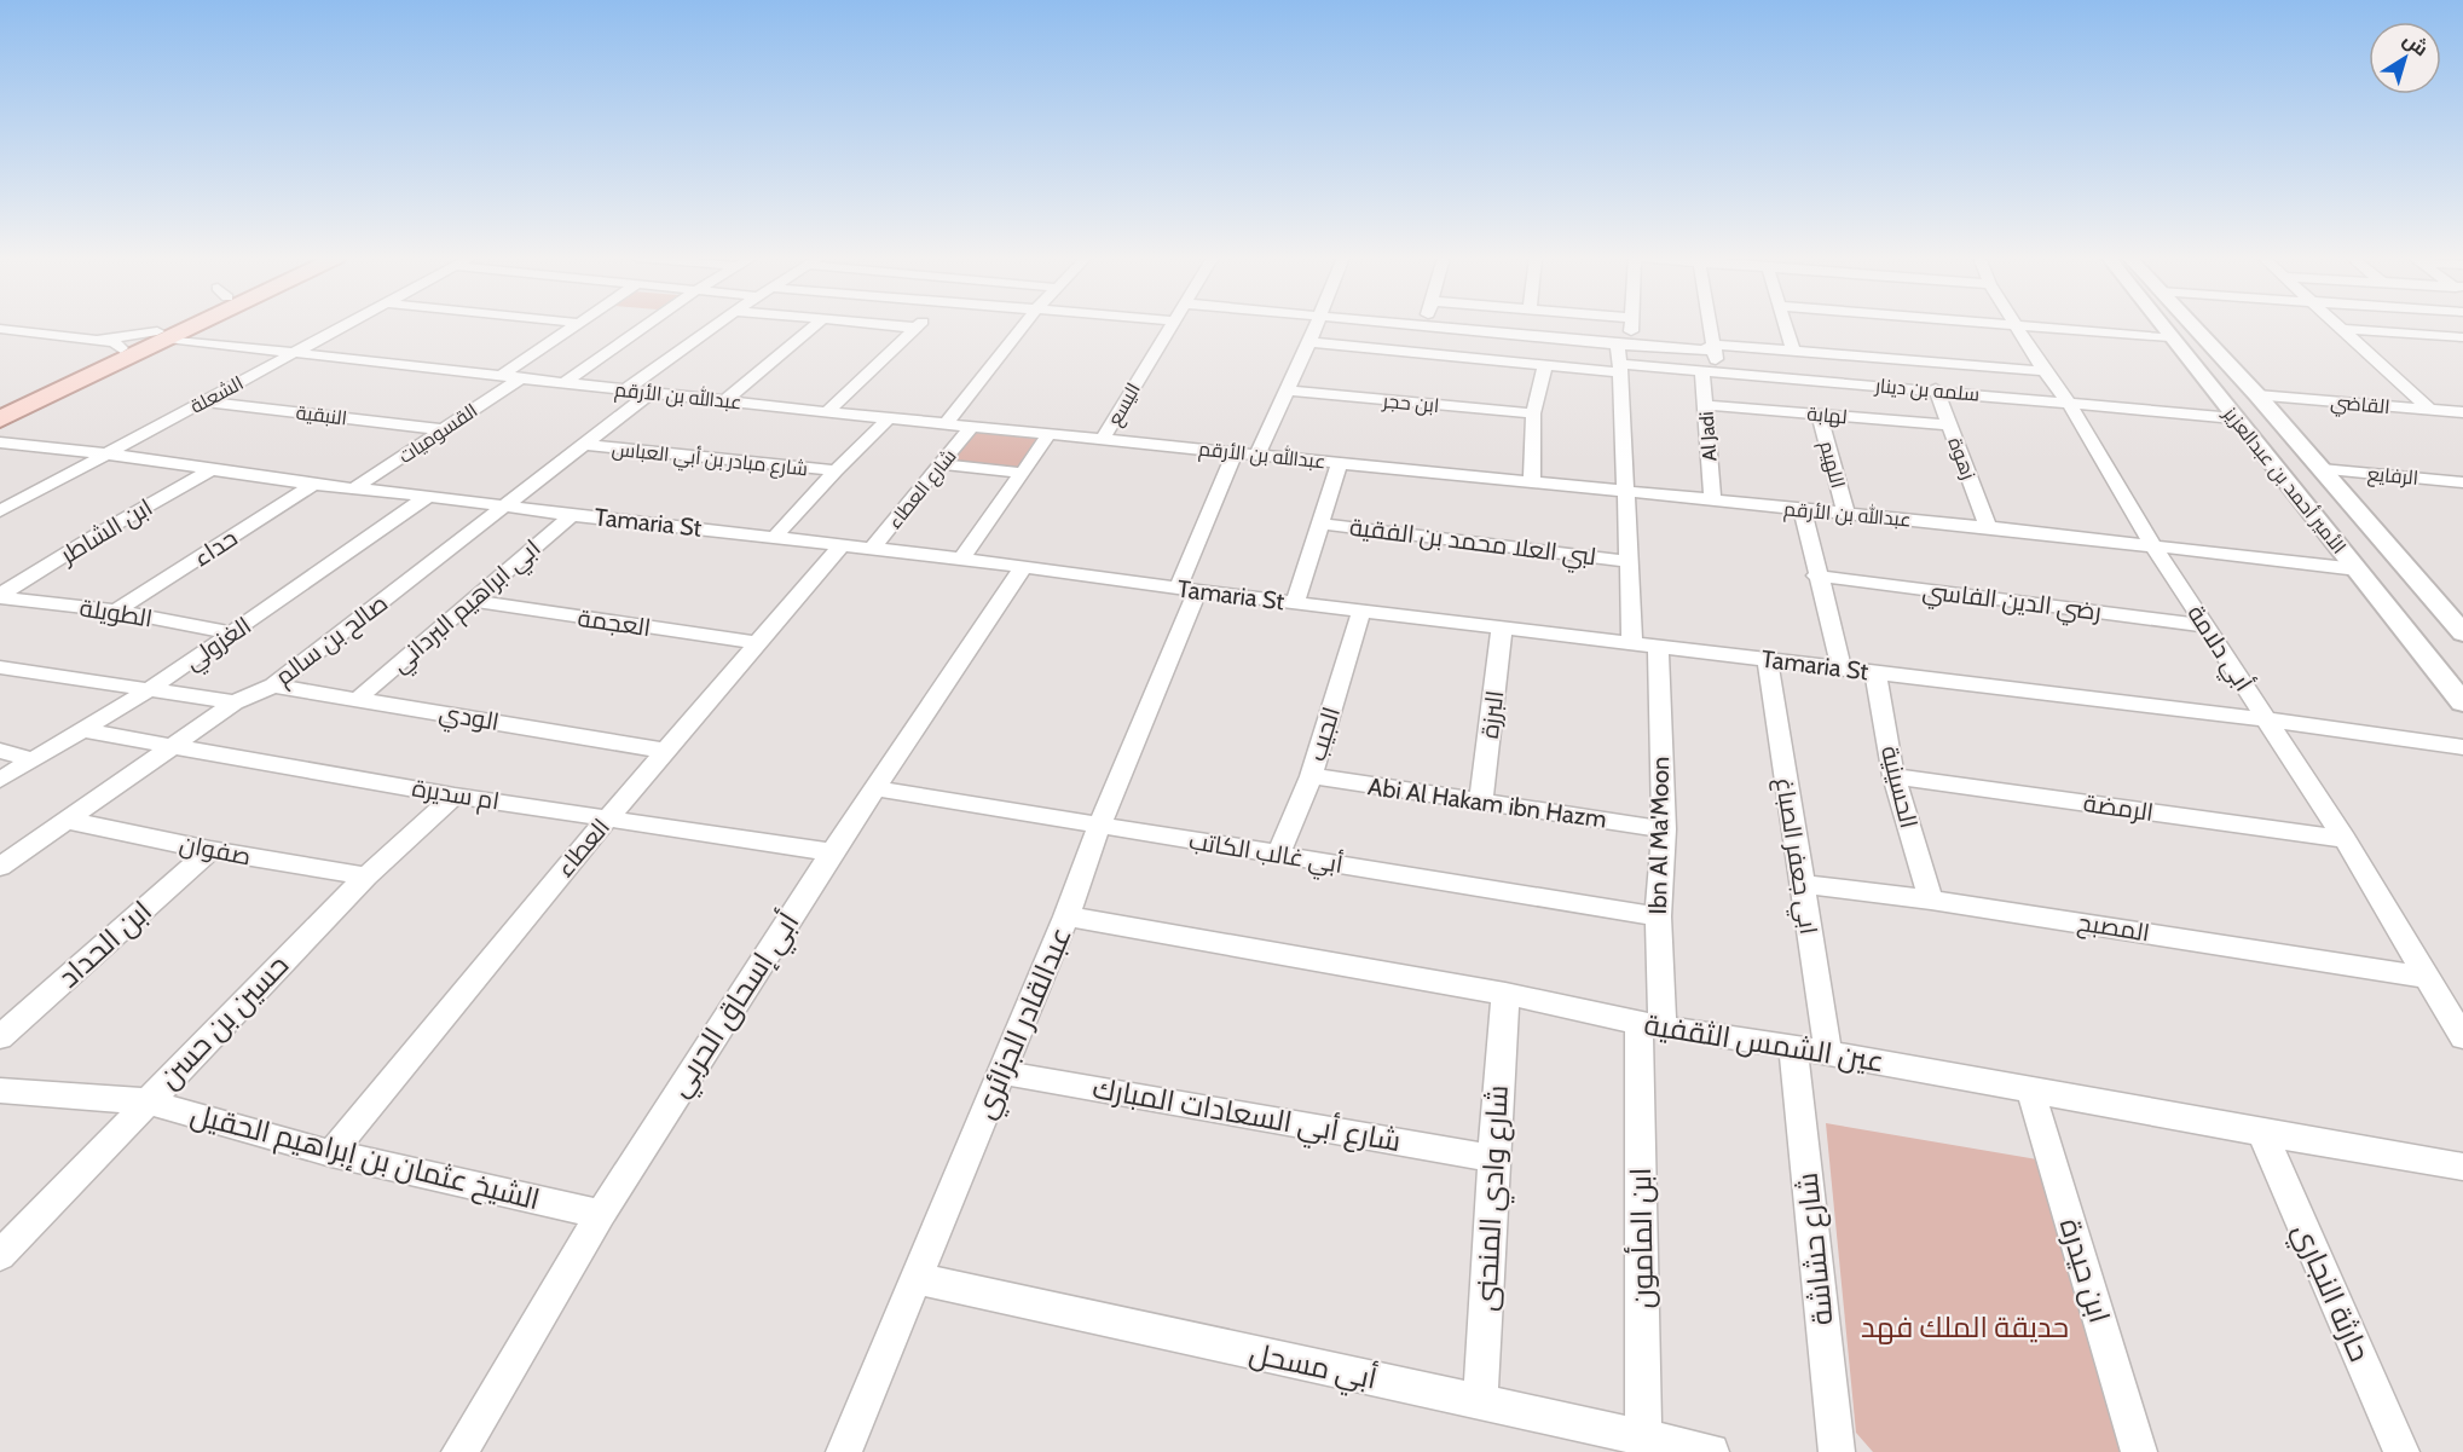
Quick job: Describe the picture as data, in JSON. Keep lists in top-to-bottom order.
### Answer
{
  "streets": {
    "street": [
      "سلمه بن دينار",
      "الشعلة",
      "عبدالله بن الأرقم",
      "ابن حجر",
      "اليسع",
      "القاضي",
      "النبقية",
      "لهابة",
      "القسوميات",
      "Al Jadi",
      "شارع مبادر بن أبي العباس",
      "زهوة",
      "اللهيم",
      "الرفايع",
      "الأمير أحمد بن عبدالعزيز",
      "شارع العطاء",
      "Tamaria St",
      "ابن الشاطر",
      "لبي العلا محمد بن الفقية",
      "حداء",
      "رضي الدين الفاسي",
      "ابي ابراهيم البرداني",
      "الطويلة",
      "العجمة",
      "صالح بن سالم",
      "الغزولي",
      "أبي دلامة",
      "البرزة",
      "الودي",
      "الجيب",
      "الحسينية",
      "ام سديرة",
      "Abi Al Hakam ibn Hazm",
      "الرمضة",
      "Ibn Al Ma'Moon",
      "العطاء",
      "صفوان",
      "أبي غالب الكاتب",
      "ابي جعفر الصباغ",
      "المصبح",
      "ابن الحداد",
      "أبي إسحاق الحربي",
      "حسين بن حسن",
      "عبدالقادر الجزائري",
      "عين الشمس الثقفية",
      "شارع أبي السعادات المبارك",
      "الشيخ عثمان بن إبراهيم الحقيل",
      "شارع وادي المنحنى",
      "ابن المأمون",
      "شارع حشاشة",
      "ابن حيدرة",
      "حارثة النجاري",
      "أبي مسحل"
    ]
  },
  "crossings": [
    ["سلمه بن دينار", "Al Jadi"],
    ["سلمه بن دينار", "زهوة"],
    ["سلمه بن دينار", "الأمير أحمد بن عبدالعزيز"],
    ["سلمه بن دينار", "أبي دلامة"],
    ["الشعلة", "عبدالله بن الأرقم"],
    ["الشعلة", "النبقية"],
    ["الشعلة", "Tamaria St"],
    ["عبدالله بن الأرقم", "اليسع"],
    ["عبدالله بن الأرقم", "القسوميات"],
    ["عبدالله بن الأرقم", "Al Jadi"],
    ["عبدالله بن الأرقم", "زهوة"],
    ["عبدالله بن الأرقم", "اللهيم"],
    ["عبدالله بن الأرقم", "الأمير أحمد بن عبدالعزيز"],
    ["عبدالله بن الأرقم", "شارع العطاء"],
    ["عبدالله بن الأرقم", "صالح بن سالم"],
    ["عبدالله بن الأرقم", "أبي دلامة"],
    ["عبدالله بن الأرقم", "عبدالقادر الجزائري"],
    ["القاضي", "الأمير أحمد بن عبدالعزيز"],
    ["النبقية", "القسوميات"],
    ["لهابة", "Al Jadi"],
    ["لهابة", "زهوة"],
    ["لهابة", "اللهيم"],
    ["القسوميات", "Tamaria St"],
    ["شارع مبادر بن أبي العباس", "صالح بن سالم"],
    ["الرفايع", "الأمير أحمد بن عبدالعزيز"],
    ["شارع العطاء", "Tamaria St"],
    ["Tamaria St", "ابن الشاطر"],
    ["Tamaria St", "حداء"],
    ["Tamaria St", "ابي ابراهيم البرداني"],
    ["Tamaria St", "صالح بن سالم"],
    ["Tamaria St", "الغزولي"],
    ["Tamaria St", "أبي دلامة"],
    ["Tamaria St", "البرزة"],
    ["Tamaria St", "الجيب"],
    ["Tamaria St", "الحسينية"],
    ["Tamaria St", "Ibn Al Ma'Moon"],
    ["Tamaria St", "العطاء"],
    ["Tamaria St", "ابي جعفر الصباغ"],
    ["Tamaria St", "أبي إسحاق الحربي"],
    ["Tamaria St", "عبدالقادر الجزائري"],
    ["ابن الشاطر", "الطويلة"],
    ["حداء", "الطويلة"],
    ["رضي الدين الفاسي", "أبي دلامة"],
    ["ابي ابراهيم البرداني", "العجمة"],
    ["ابي ابراهيم البرداني", "الودي"],
    ["الطويلة", "الغزولي"],
    ["العجمة", "العطاء"],
    ["صالح بن سالم", "الودي"],
    ["صالح بن سالم", "ام سديرة"],
    ["صالح بن سالم", "صفوان"],
    ["الغزولي", "ام سديرة"],
    ["أبي دلامة", "الرمضة"],
    ["أبي دلامة", "المصبح"],
    ["البرزة", "Abi Al Hakam ibn Hazm"],
    ["الودي", "العطاء"],
    ["الجيب", "Abi Al Hakam ibn Hazm"],
    ["الجيب", "أبي غالب الكاتب"],
    ["الحسينية", "الرمضة"],
    ["الحسينية", "المصبح"],
    ["ام سديرة", "العطاء"],
    ["ام سديرة", "أبي إسحاق الحربي"],
    ["ام سديرة", "حسين بن حسن"],
    ["Abi Al Hakam ibn Hazm", "Ibn Al Ma'Moon"],
    ["Ibn Al Ma'Moon", "أبي غالب الكاتب"],
    ["Ibn Al Ma'Moon", "عين الشمس الثقفية"],
    ["Ibn Al Ma'Moon", "ابن المأمون"],
    ["العطاء", "الشيخ عثمان بن إبراهيم الحقيل"],
    ["صفوان", "ابن الحداد"],
    ["صفوان", "حسين بن حسن"],
    ["أبي غالب الكاتب", "أبي إسحاق الحربي"],
    ["أبي غالب الكاتب", "عبدالقادر الجزائري"],
    ["ابي جعفر الصباغ", "المصبح"],
    ["ابي جعفر الصباغ", "عين الشمس الثقفية"],
    ["أبي إسحاق الحربي", "الشيخ عثمان بن إبراهيم الحقيل"],
    ["حسين بن حسن", "الشيخ عثمان بن إبراهيم الحقيل"],
    ["عبدالقادر الجزائري", "عين الشمس الثقفية"],
    ["عبدالقادر الجزائري", "شارع أبي السعادات المبارك"],
    ["عبدالقادر الجزائري", "أبي مسحل"],
    ["عين الشمس الثقفية", "شارع وادي المنحنى"],
    ["عين الشمس الثقفية", "ابن المأمون"],
    ["عين الشمس الثقفية", "شارع حشاشة"],
    ["عين الشمس الثقفية", "ابن حيدرة"],
    ["عين الشمس الثقفية", "حارثة النجاري"],
    ["شارع أبي السعادات المبارك", "شارع وادي المنحنى"],
    ["شارع وادي المنحنى", "أبي مسحل"],
    ["ابن المأمون", "أبي مسحل"]
  ],
  "parks": ["حديقة الملك فهد"],
  "north": "top right"
}
